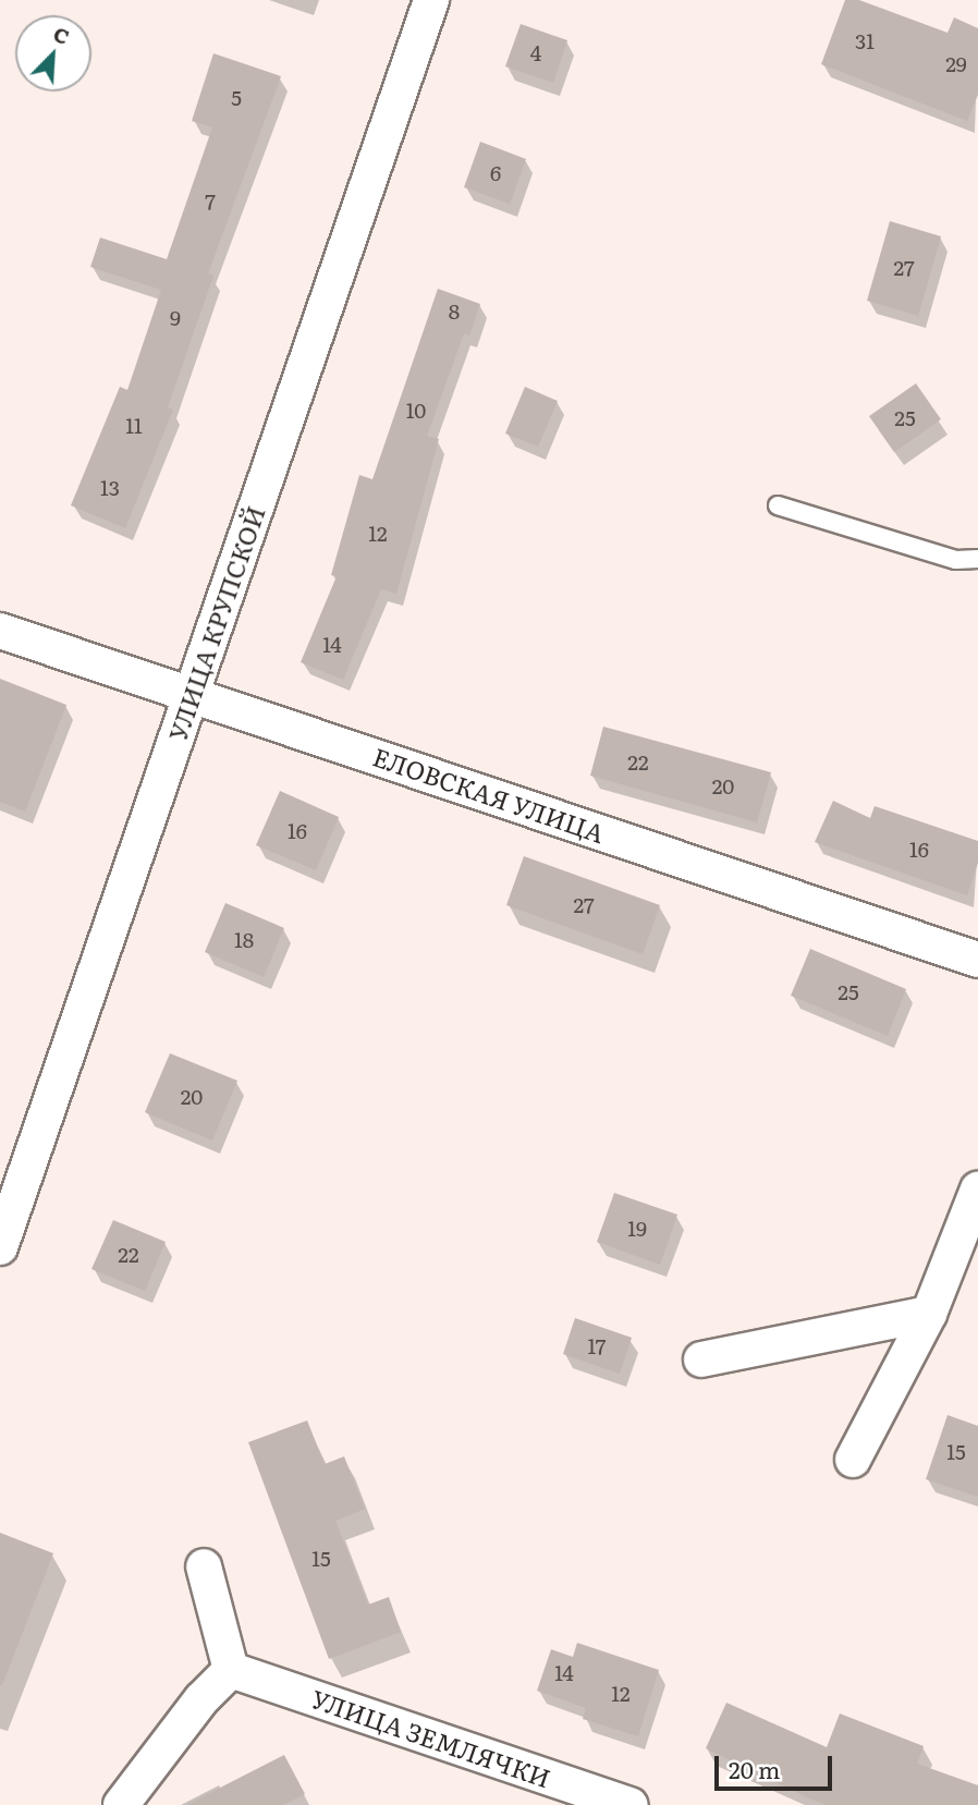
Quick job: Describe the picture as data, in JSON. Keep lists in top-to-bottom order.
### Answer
{
  "streets": {
    "street": ["УЛИЦА КРУПСКОЙ", "ЕЛОВСКАЯ УЛИЦА", "УЛИЦА ЗЕМЛЯЧКИ"]
  },
  "crossings": [
    ["УЛИЦА КРУПСКОЙ", "ЕЛОВСКАЯ УЛИЦА"]
  ],
  "house_numbers": [
    "31",
    "4",
    "29",
    "5",
    "6",
    "7",
    "27",
    "8",
    "9",
    "10",
    "25",
    "11",
    "13",
    "12",
    "14",
    "22",
    "20",
    "16",
    "16",
    "27",
    "18",
    "25",
    "20",
    "19",
    "22",
    "17",
    "15",
    "15",
    "14",
    "12"
  ],
  "scale_bar": "20 m",
  "north": "top right"
}
